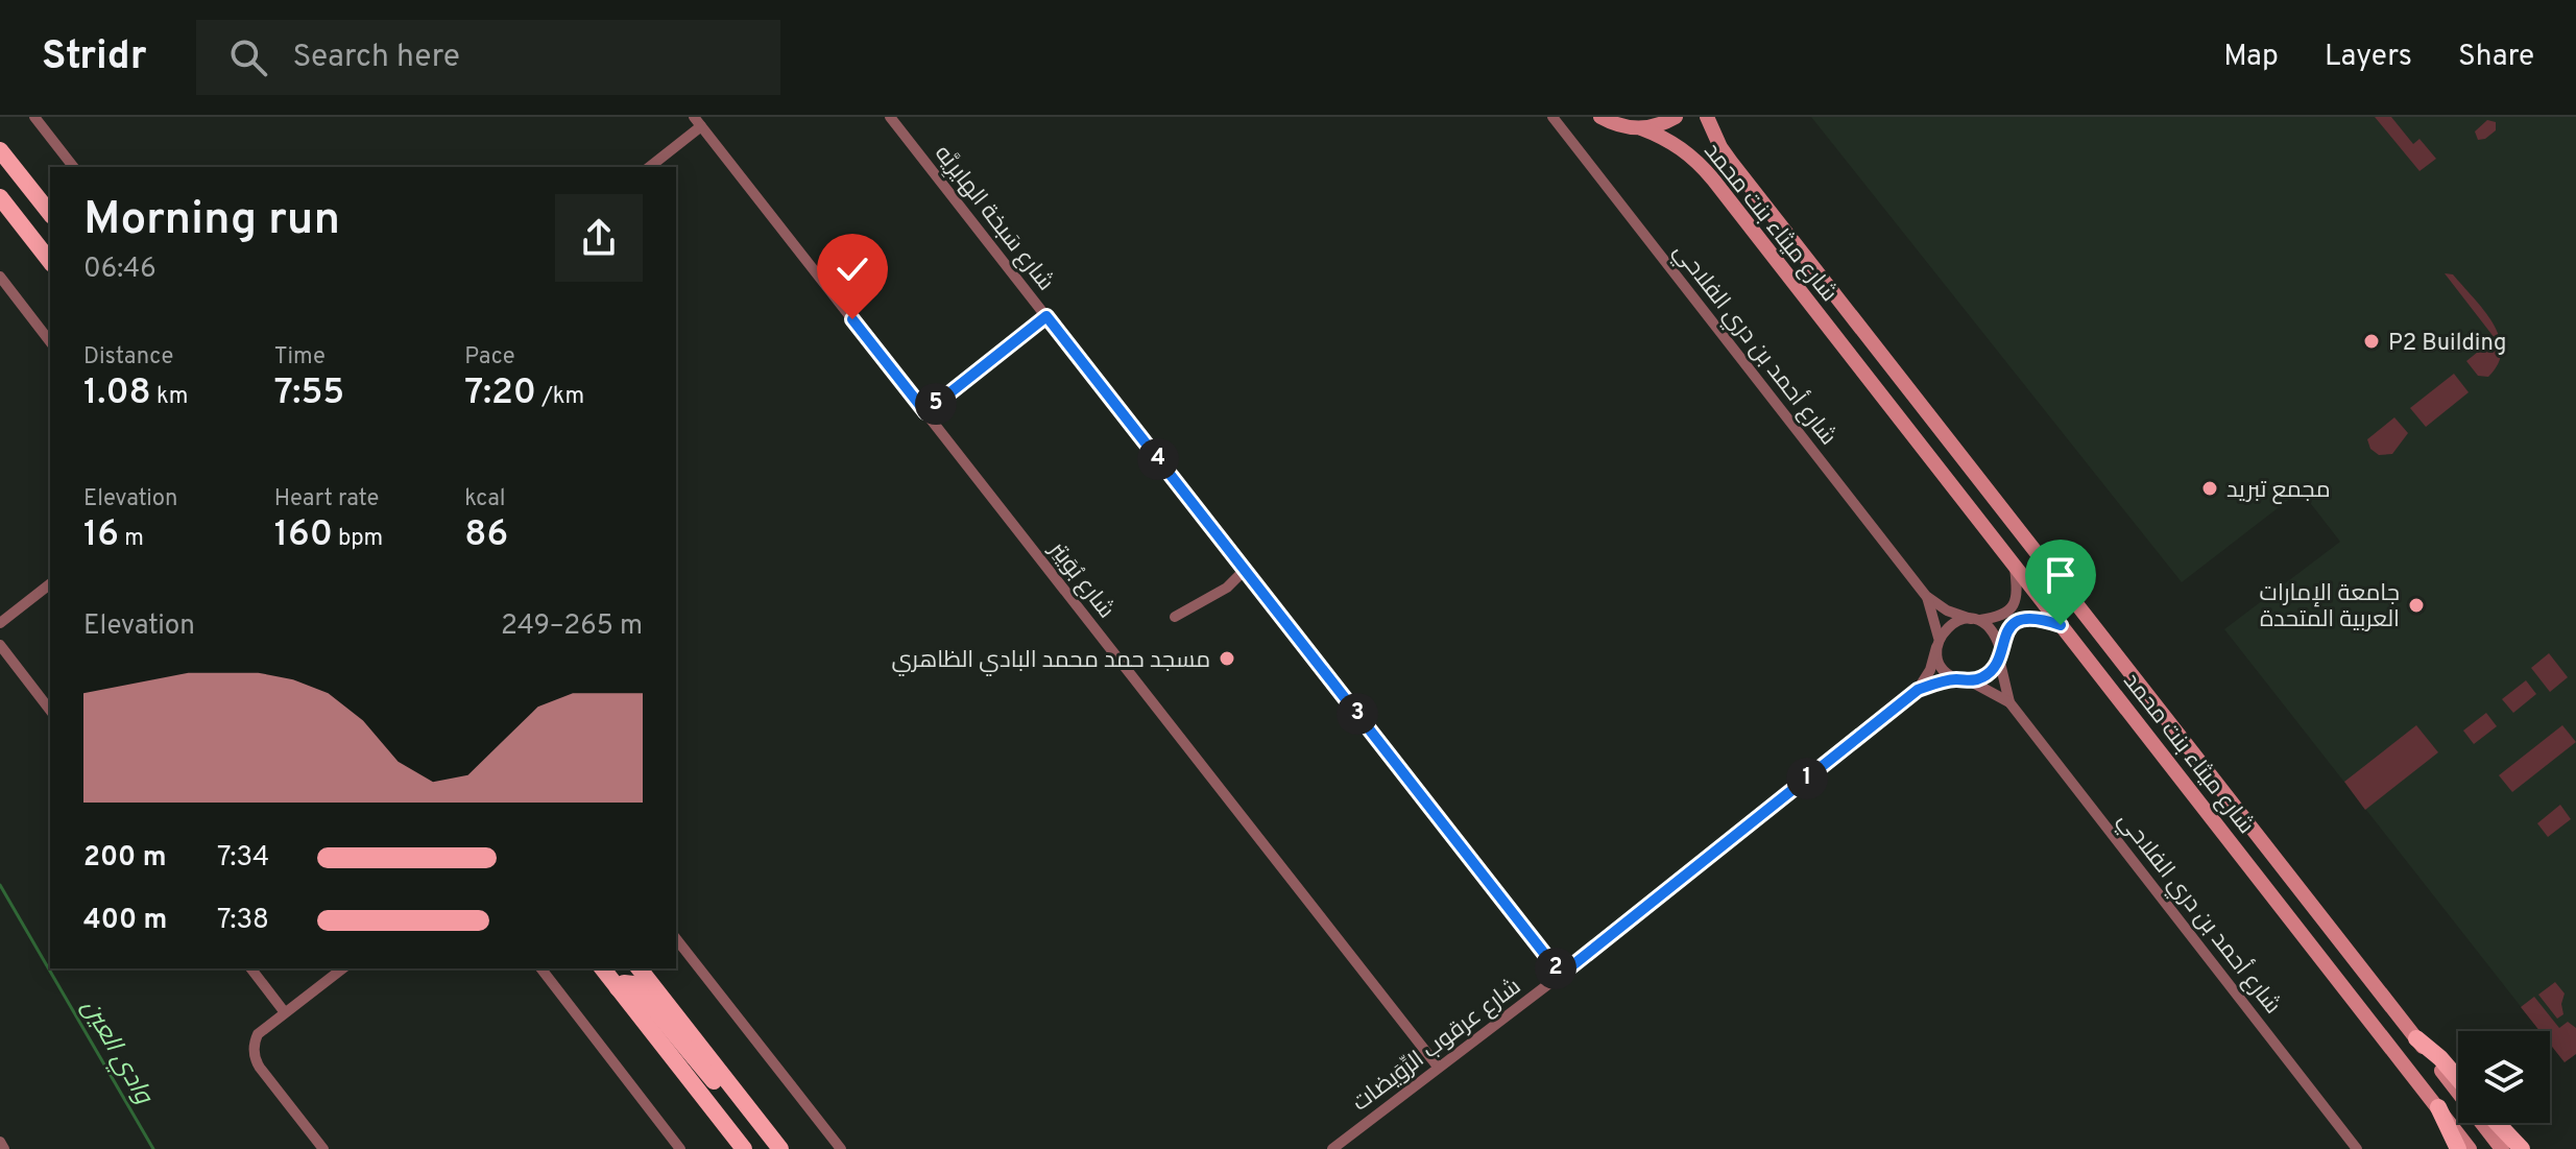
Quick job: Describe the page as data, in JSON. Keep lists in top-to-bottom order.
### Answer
{
  "streets": {
    "main road": ["شارع ميثاء بنت محمد"],
    "street": [
      "شارع سَبخة الهايرِيَّه",
      "شارع أحمد بن دري الفلاحي",
      "شارع بُوَيتِر",
      "شارع عرقوب الرِّوَيضات"
    ]
  },
  "crossings": [
    ["شارع سَبخة الهايرِيَّه", "شارع عرقوب الرِّوَيضات"],
    ["شارع أحمد بن دري الفلاحي", "شارع عرقوب الرِّوَيضات"],
    ["شارع بُوَيتِر", "شارع عرقوب الرِّوَيضات"]
  ],
  "water": ["وادي العين"],
  "places": [
    "P2 Building",
    "مجمع تبريد",
    "جامعة الإمارات العربية المتحدة",
    "مسجد حمد محمد البادي الظاهري"
  ],
  "page": {
    "header": "Stridr",
    "search": "Search here",
    "nav": ["Map", "Layers", "Share"],
    "heading": ["Morning run", "06:46"],
    "stats": [
      ["Distance", "1.08 km"],
      ["Time", "7:55"],
      ["Pace", "7:20 /km"],
      ["Elevation", "16 m"],
      ["Heart rate", "160 bpm"],
      ["kcal", "86"]
    ],
    "pins": [
      "5",
      "4",
      "3",
      "1",
      "2"
    ],
    "chart": ["Elevation", "249–265 m"],
    "list": [
      {
        "name": "200 m",
        "note": "7:34"
      },
      {
        "name": "400 m",
        "note": "7:38"
      }
    ]
  }
}
